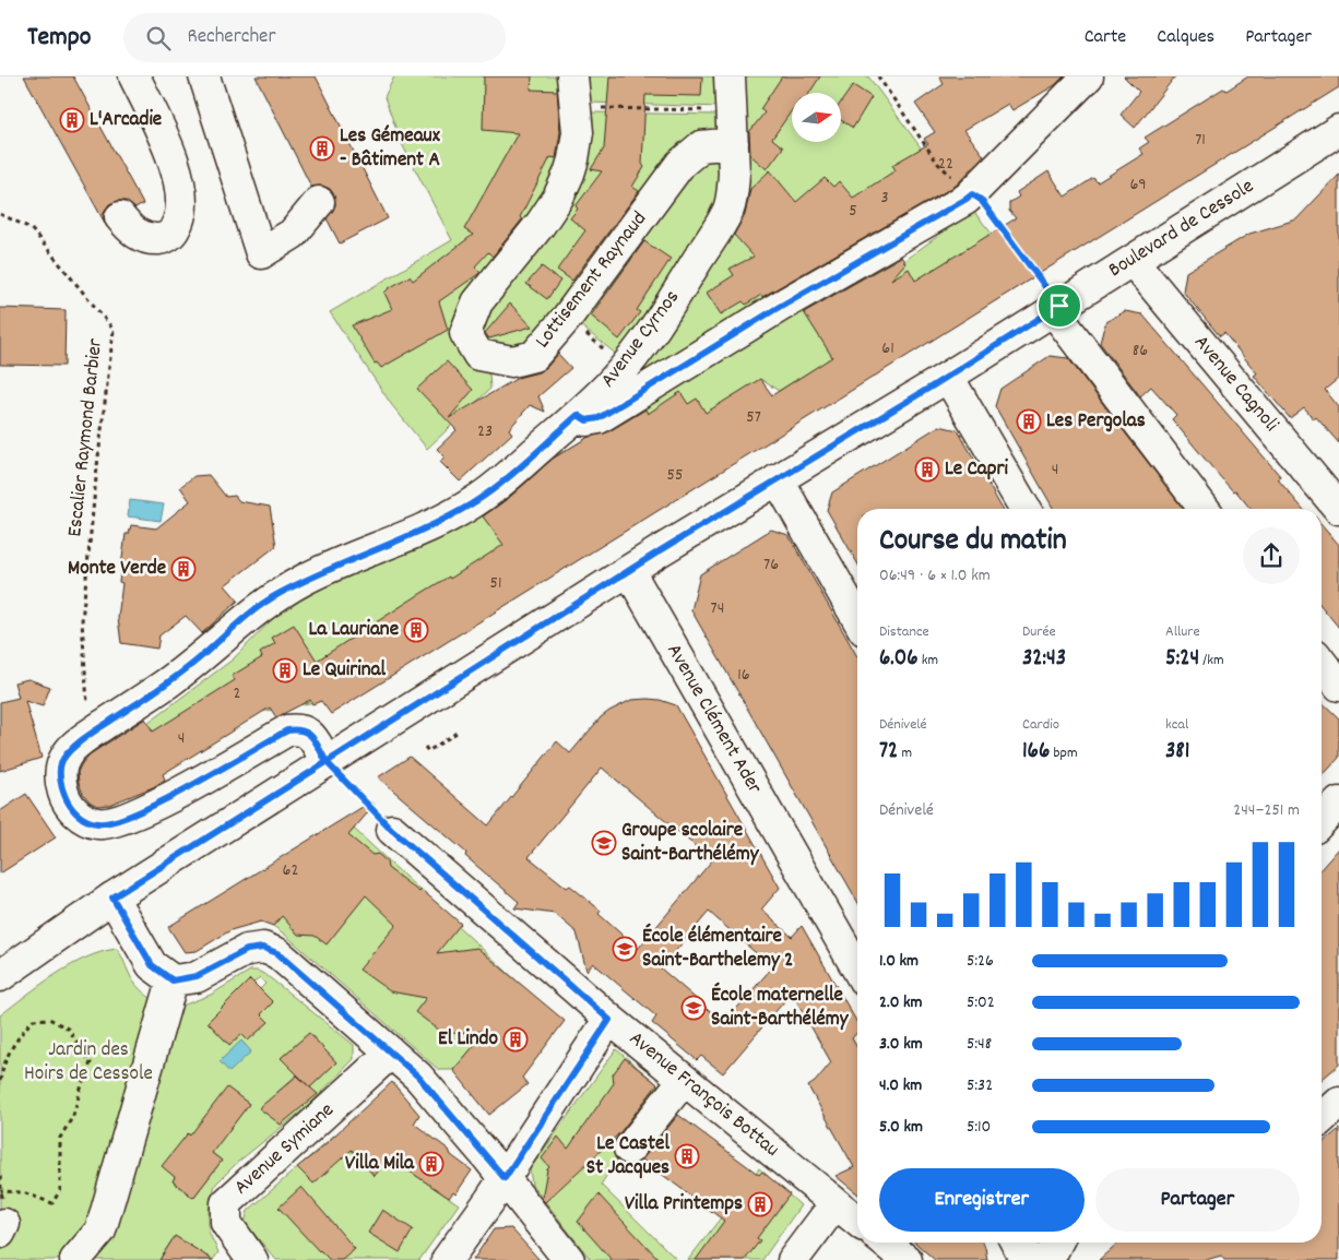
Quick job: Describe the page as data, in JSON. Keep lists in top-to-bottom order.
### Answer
{
  "streets": {
    "street": [
      "Boulevard de Cessole",
      "Lottisement Raynaud",
      "Avenue Cyrnos",
      "Avenue Cagnoli",
      "Avenue Clément Ader",
      "Avenue François Bottau",
      "Avenue Symiane"
    ],
    "path": ["Escalier Raymond Barbier"]
  },
  "crossings": [
    ["Boulevard de Cessole", "Avenue Cyrnos"],
    ["Boulevard de Cessole", "Avenue Cagnoli"],
    ["Boulevard de Cessole", "Avenue Clément Ader"],
    ["Lottisement Raynaud", "Avenue Cyrnos"]
  ],
  "parks": ["Jardin des Hoirs de Cessole"],
  "places": {
    "building": [
      "L'Arcadie",
      "Les Gémeaux - Bâtiment A",
      "Les Pergolas",
      "Le Capri",
      "Monte Verde",
      "La Lauriane",
      "Le Quirinal",
      "El Lindo",
      "Le Castel St Jacques",
      "Villa Mila",
      "Villa Printemps"
    ],
    "school or university": ["Groupe scolaire Saint-Barthélémy", "École élémentaire Saint-Barthelemy 2", "École maternelle Saint-Barthélémy"]
  },
  "house_numbers": [
    "71",
    "22",
    "69",
    "3",
    "5",
    "61",
    "86",
    "57",
    "23",
    "4",
    "55",
    "76",
    "51",
    "74",
    "16",
    "2",
    "4",
    "62"
  ],
  "north": "right",
  "page": {
    "header": "Tempo",
    "search": "Rechercher",
    "nav": ["Carte", "Calques", "Partager"],
    "heading": ["Course du matin", "06:49 · 6 × 1.0 km"],
    "stats": [
      ["Distance", "6.06 km"],
      ["Durée", "32:43"],
      ["Allure", "5:24 /km"],
      ["Dénivelé", "72 m"],
      ["Cardio", "166 bpm"],
      ["kcal", "381"]
    ],
    "chart": ["Dénivelé", "244–251 m"],
    "list": [
      {
        "name": "1.0 km",
        "note": "5:26"
      },
      {
        "name": "2.0 km",
        "note": "5:02"
      },
      {
        "name": "3.0 km",
        "note": "5:48"
      },
      {
        "name": "4.0 km",
        "note": "5:32"
      },
      {
        "name": "5.0 km",
        "note": "5:10"
      }
    ],
    "buttons": ["Enregistrer", "Partager"]
  }
}
